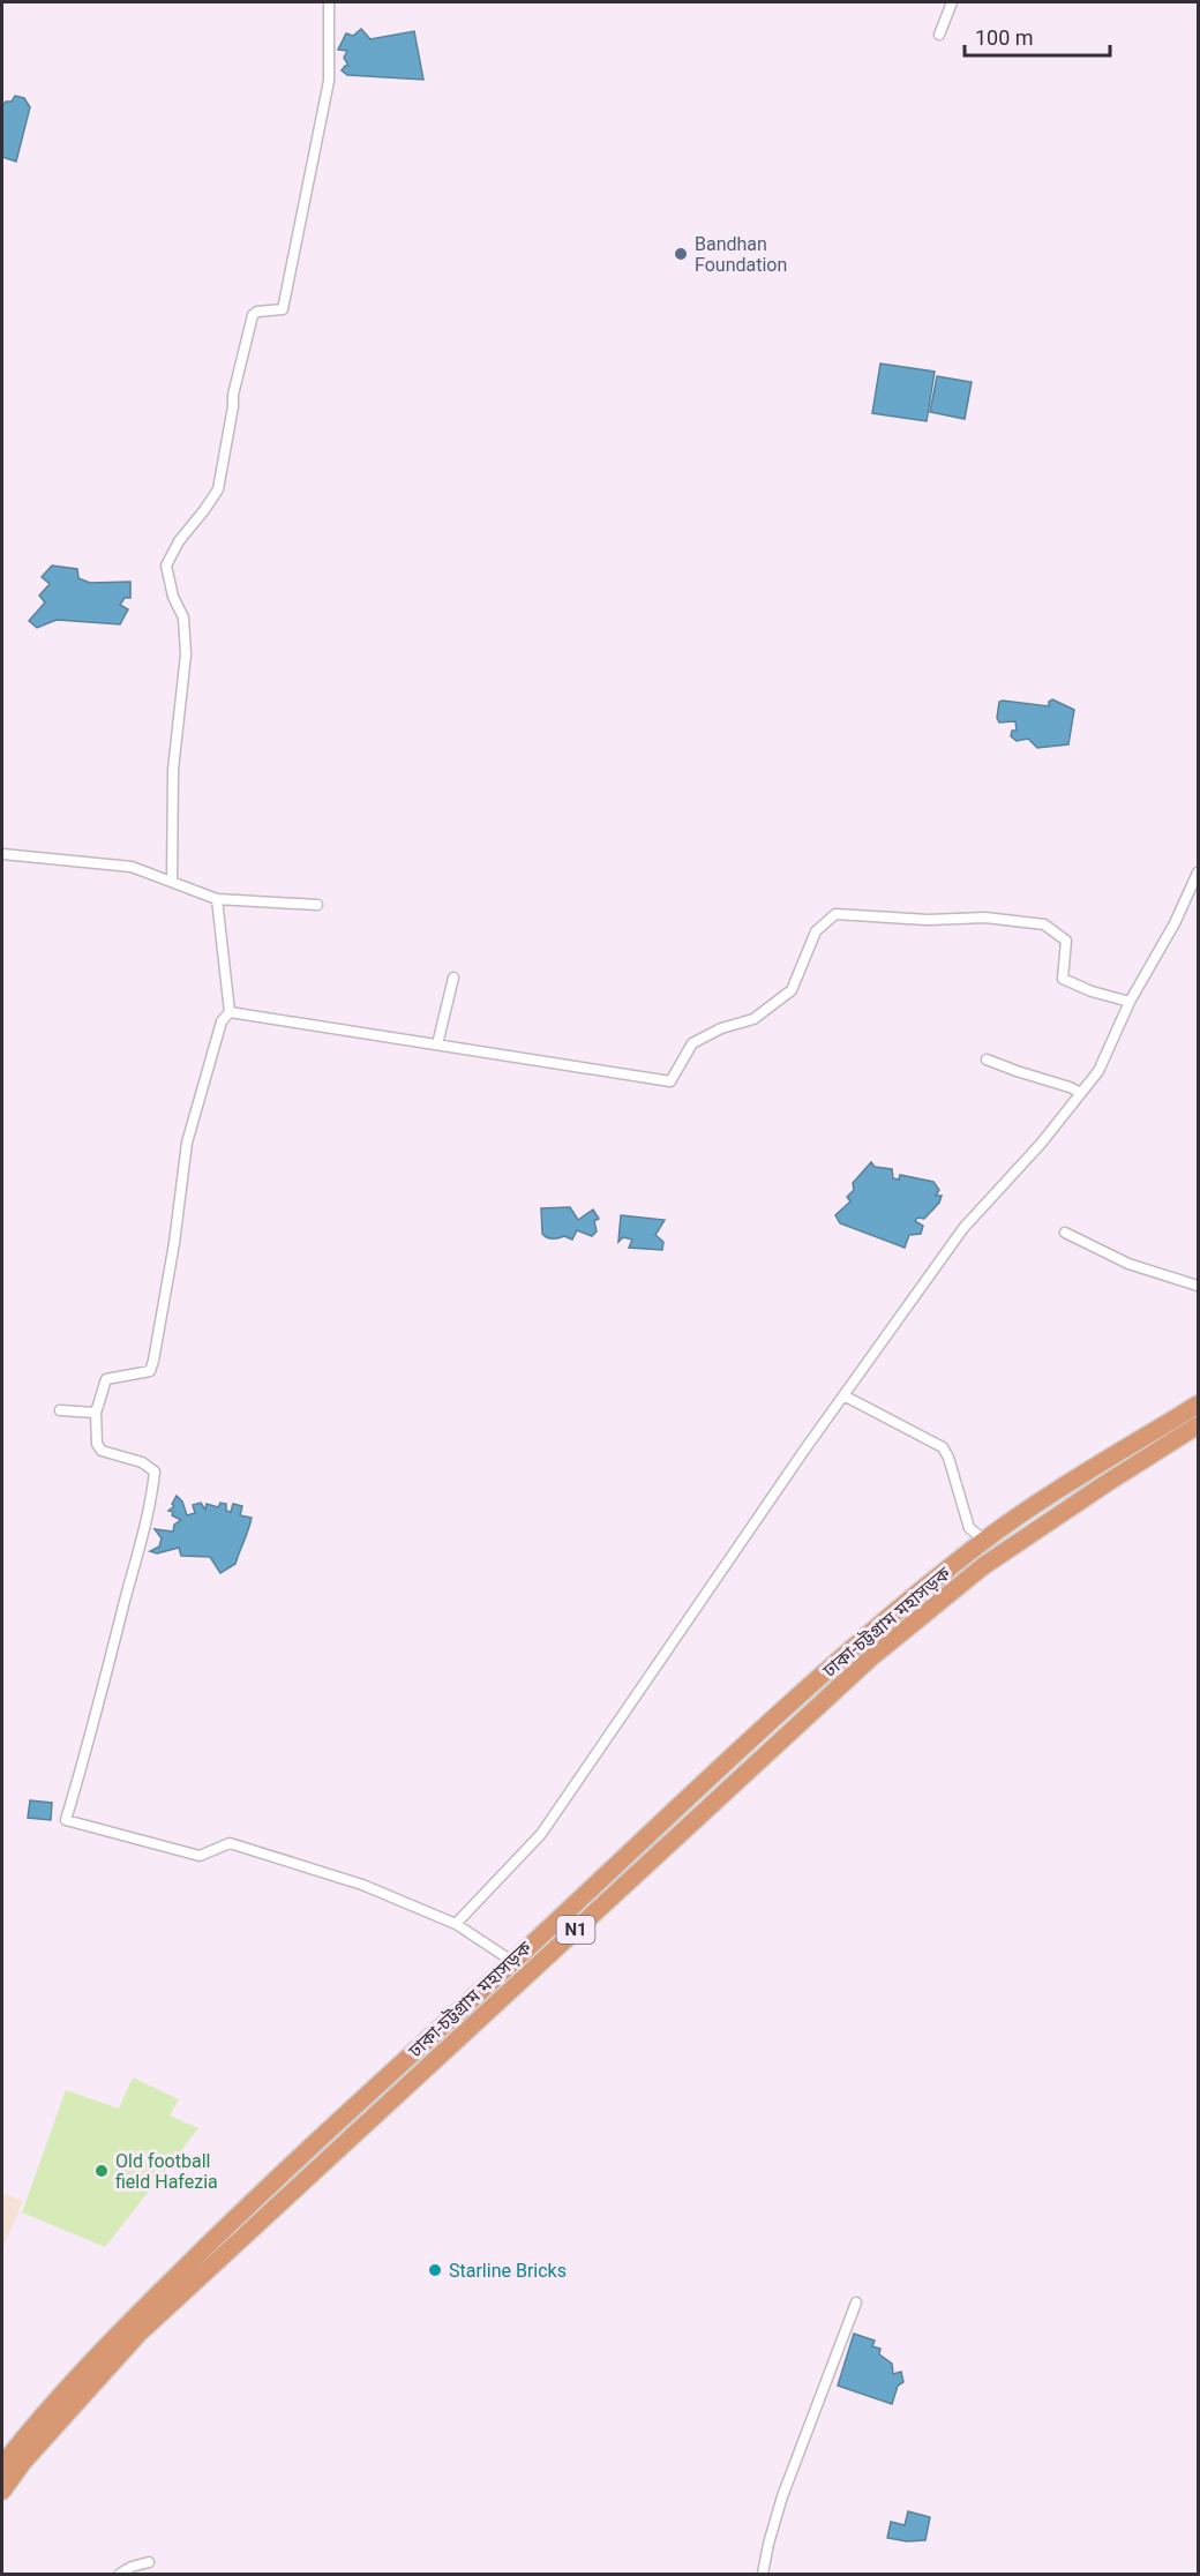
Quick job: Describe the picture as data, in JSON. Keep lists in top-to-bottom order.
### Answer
{
  "streets": {
    "highway": ["ঢাকা-চট্টগ্রাম মহাসড়ক", "N1"]
  },
  "places": ["Bandhan Foundation", "Old football field Hafezia", "Starline Bricks"],
  "scale_bar": "100 m"
}
